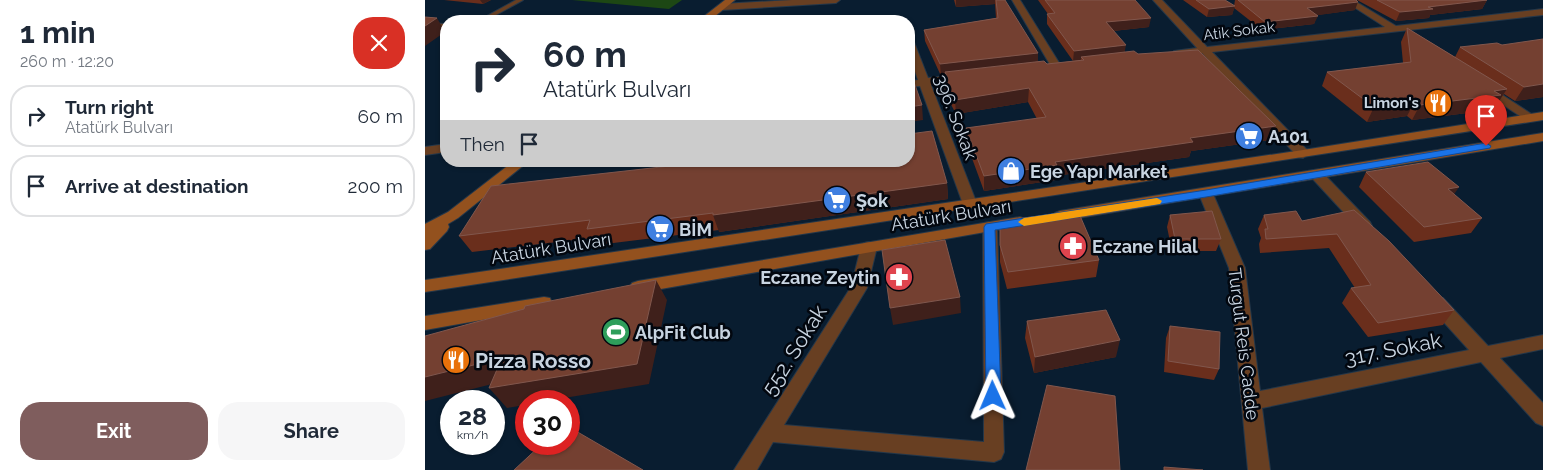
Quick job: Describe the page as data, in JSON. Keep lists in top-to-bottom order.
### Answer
{
  "streets": {
    "main road": ["Atatürk Bulvarı"],
    "street": [
      "Atik Sokak",
      "396. Sokak",
      "Turgut Reis Cadde",
      "317. Sokak",
      "552. Sokak"
    ]
  },
  "crossings": [
    ["396. Sokak", "Atatürk Bulvarı"],
    ["Atatürk Bulvarı", "Turgut Reis Cadde"],
    ["Atatürk Bulvarı", "552. Sokak"],
    ["Turgut Reis Cadde", "317. Sokak"]
  ],
  "places": {
    "restaurant": ["Limon's", "Pizza Rosso"],
    "supermarket": ["A101", "Şok", "BİM"],
    "shop": ["Ege Yapı Market"],
    "pharmacy": ["Eczane Hilal", "Eczane Zeytin"],
    "sports": ["AlpFit Club"]
  },
  "page": {
    "heading": ["1 min", "260 m · 12:20"],
    "turn": ["60 m", "Atatürk Bulvarı"],
    "list": [
      {
        "name": "Turn right",
        "note": "Atatürk Bulvarı",
        "value": "60 m"
      },
      {
        "name": "Arrive at destination",
        "value": "200 m"
      }
    ],
    "then": "Then",
    "speed": "28 km/h",
    "limit": "30",
    "buttons": ["Exit", "Share"]
  }
}
